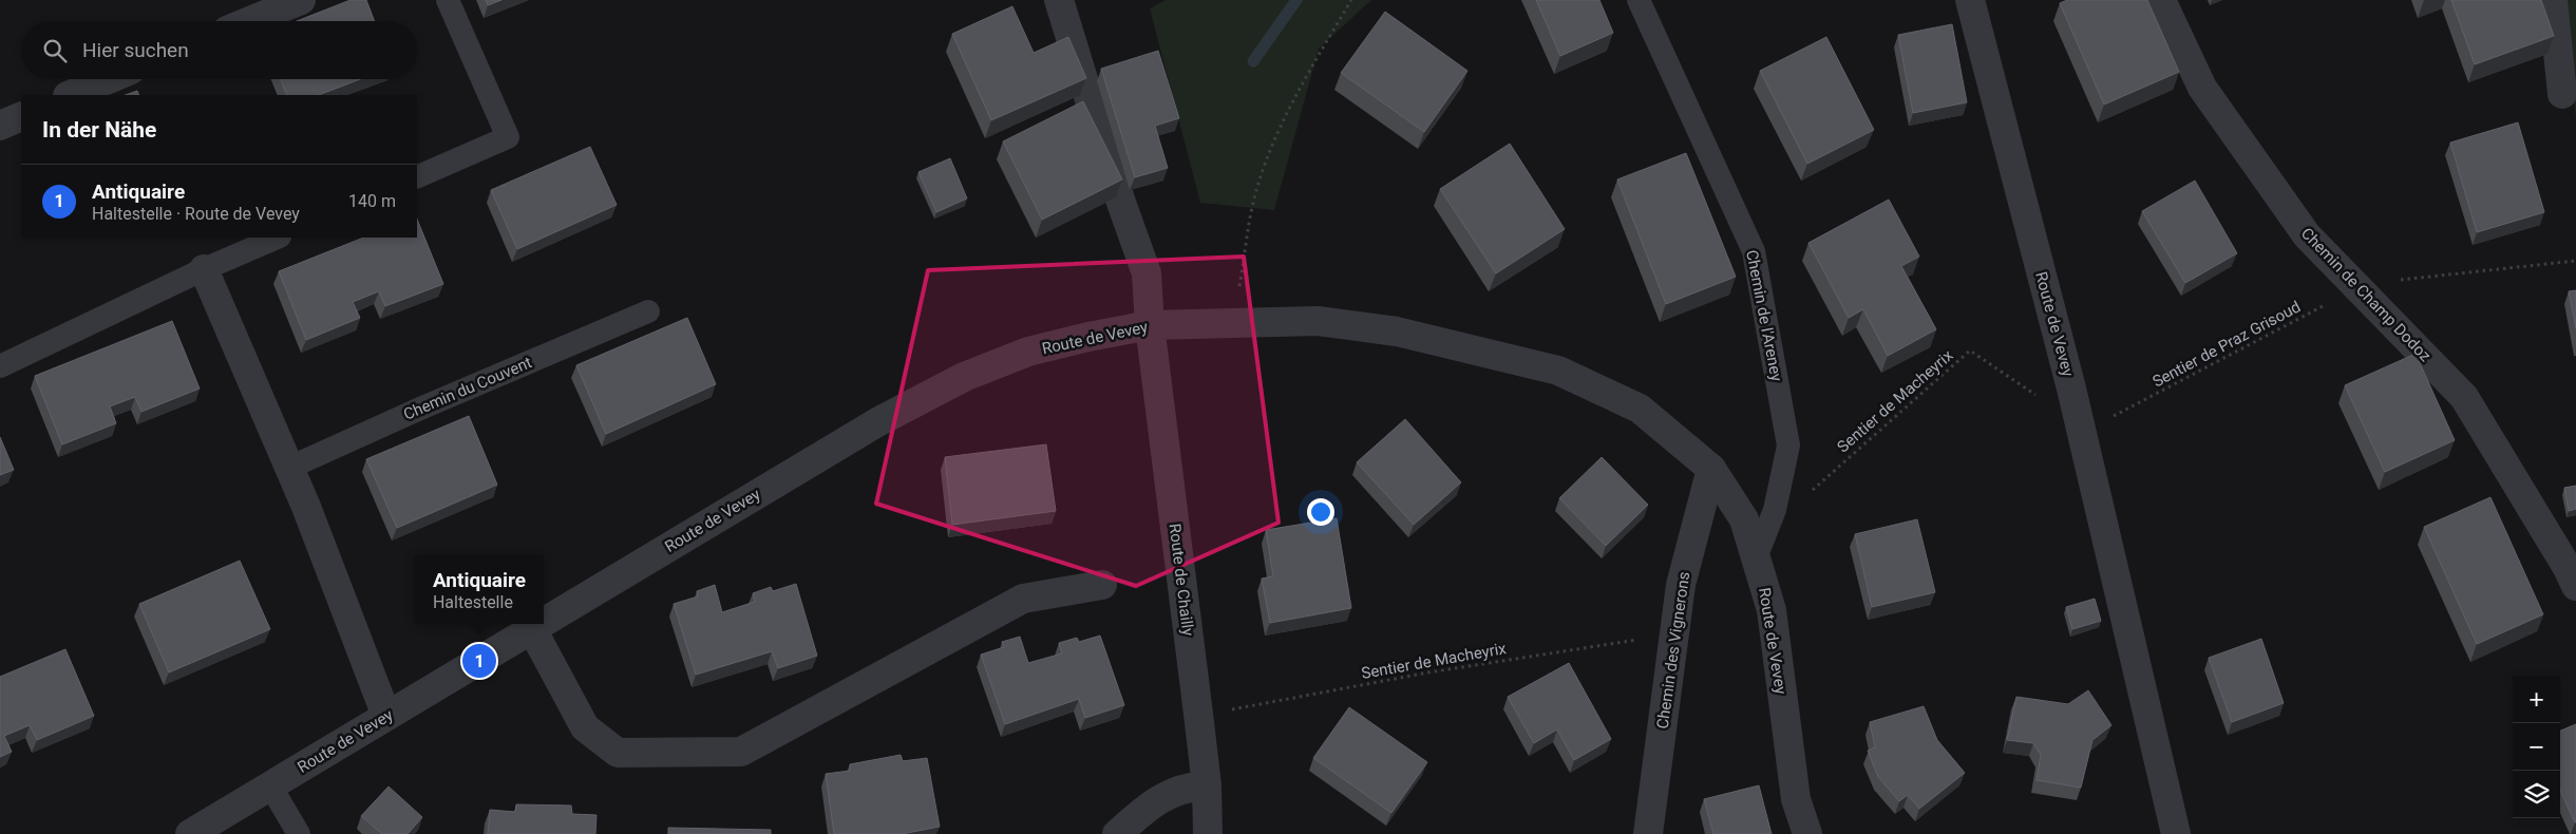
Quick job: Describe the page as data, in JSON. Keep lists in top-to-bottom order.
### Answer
{
  "streets": {
    "street": [
      "Chemin de Champ Dodoz",
      "Route de Vevey",
      "Route de Chailly",
      "Chemin des Vignerons"
    ],
    "lane": ["Chemin de l'Areney", "Chemin du Couvent"],
    "path": ["Sentier de Praz Grisoud", "Sentier de Macheyrix"]
  },
  "crossings": [
    ["Chemin de Champ Dodoz", "Sentier de Praz Grisoud"],
    ["Chemin de l'Areney", "Route de Vevey"],
    ["Chemin de l'Areney", "Sentier de Macheyrix"],
    ["Route de Vevey", "Route de Chailly"],
    ["Route de Vevey", "Chemin des Vignerons"],
    ["Sentier de Macheyrix", "Route de Chailly"],
    ["Sentier de Macheyrix", "Chemin des Vignerons"]
  ],
  "page": {
    "search": "Hier suchen",
    "heading": "In der Nähe",
    "list": [
      {
        "mark": "1",
        "name": "Antiquaire",
        "note": "Haltestelle · Route de Vevey",
        "value": "140 m"
      }
    ],
    "popup": ["Antiquaire", "Haltestelle"],
    "pins": "1",
    "map_buttons": ["+", "−"]
  }
}
